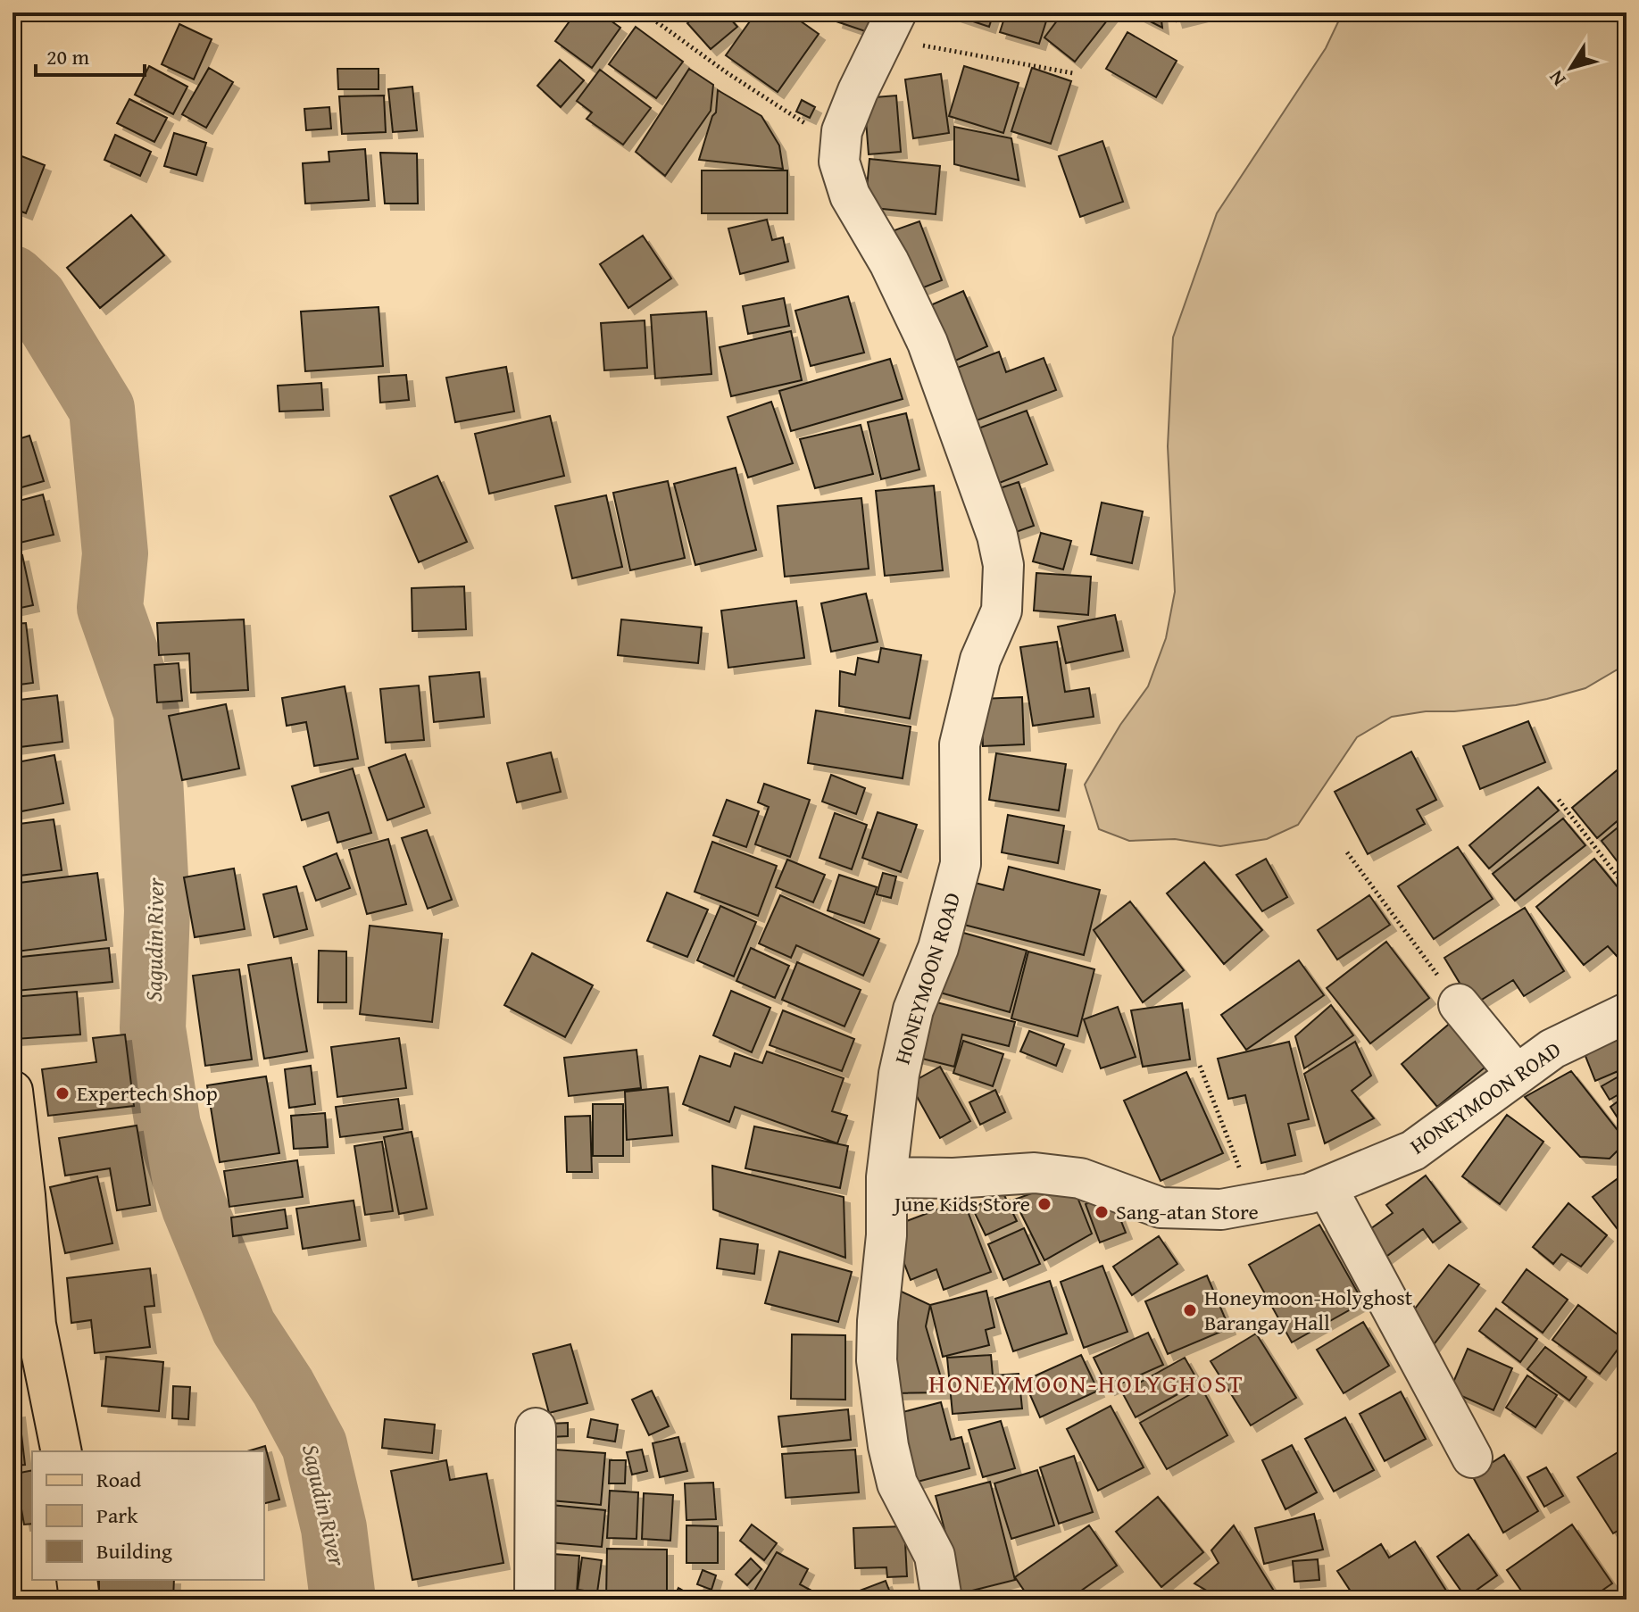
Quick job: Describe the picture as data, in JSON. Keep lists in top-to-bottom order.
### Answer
{
  "streets": {
    "street": ["HONEYMOON ROAD"]
  },
  "districts": ["HONEYMOON-HOLYGHOST"],
  "water": ["Sagudin River"],
  "places": [
    "Expertech Shop",
    "June Kids Store",
    "Sang-atan Store",
    "Honeymoon-Holyghost Barangay Hall"
  ],
  "legend": ["Road", "Park", "Building"],
  "scale_bar": "20 m",
  "north": "bottom left"
}
